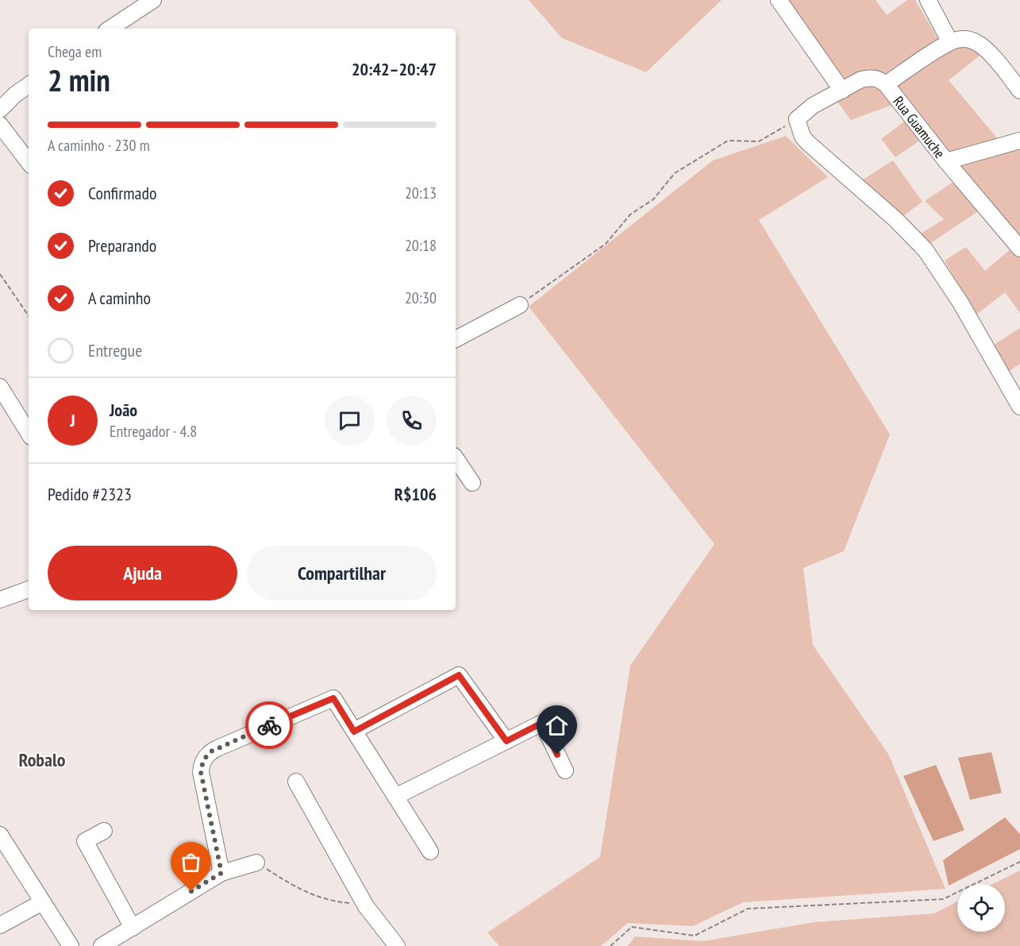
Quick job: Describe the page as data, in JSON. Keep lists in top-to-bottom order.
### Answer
{
  "streets": {
    "street": ["Rua Guamuche"]
  },
  "districts": ["Robalo"],
  "page": {
    "heading": ["2 min", "Chega em", "20:42–20:47"],
    "panel": [
      "João",
      "Entregador · 4.8",
      "Pedido #2323",
      "R$106"
    ],
    "bar": "A caminho · 230 m",
    "list": [
      ["Confirmado", "20:13"],
      ["Preparando", "20:18"],
      ["A caminho", "20:30"],
      "Entregue"
    ],
    "round": "J",
    "buttons": ["Ajuda", "Compartilhar"]
  }
}
